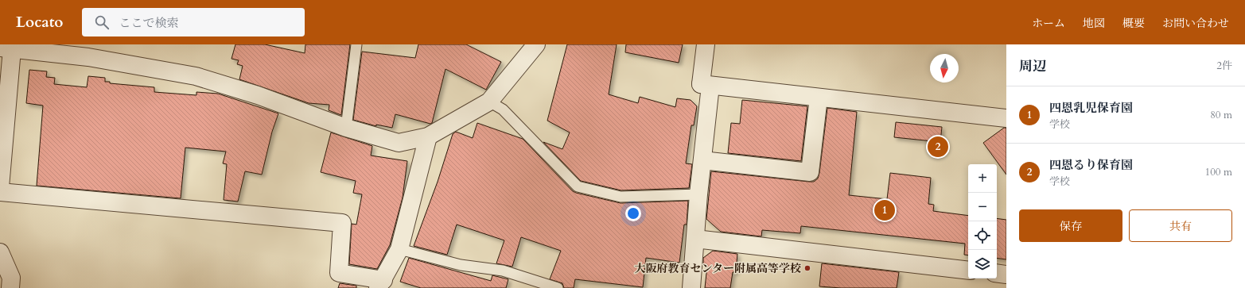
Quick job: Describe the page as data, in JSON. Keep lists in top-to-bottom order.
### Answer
{
  "places": ["大阪府教育センター附属高等学校"],
  "north": "bottom",
  "page": {
    "header": "Locato",
    "search": "ここで検索",
    "nav": [
      "ホーム",
      "地図",
      "概要",
      "お問い合わせ"
    ],
    "heading": ["周辺", "2件"],
    "list": [
      {
        "mark": "1",
        "name": "四恩乳児保育園",
        "note": "学校",
        "value": "80 m"
      },
      {
        "mark": "2",
        "name": "四恩るり保育園",
        "note": "学校",
        "value": "100 m"
      }
    ],
    "pins": ["2", "1"],
    "map_buttons": ["+", "−"],
    "buttons": ["保存", "共有"]
  }
}
